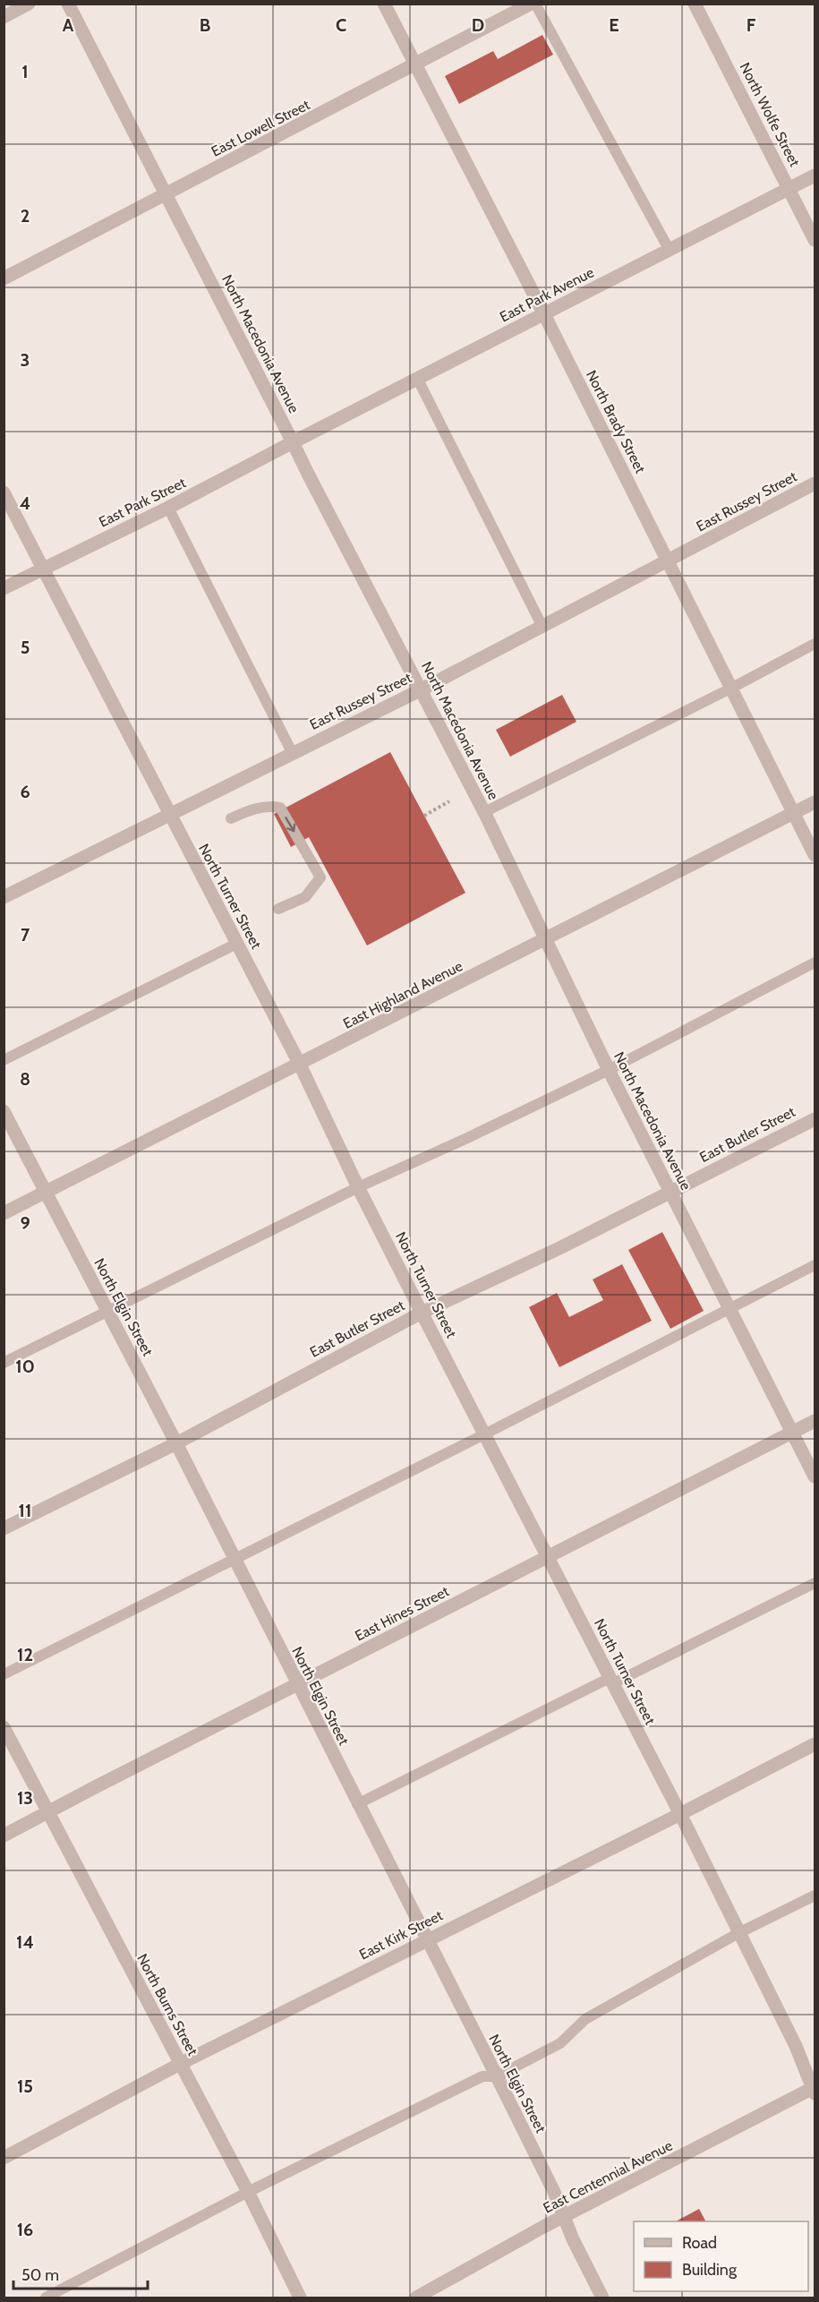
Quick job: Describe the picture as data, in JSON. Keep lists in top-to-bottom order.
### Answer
{
  "streets": {
    "street": [
      "North Wolfe Street",
      "East Lowell Street",
      "East Park Avenue",
      "North Macedonia Avenue",
      "North Brady Street",
      "East Russey Street",
      "East Park Street",
      "North Turner Street",
      "East Highland Avenue",
      "East Butler Street",
      "North Elgin Street",
      "East Hines Street",
      "East Kirk Street",
      "North Burns Street",
      "East Centennial Avenue"
    ]
  },
  "crossings": [
    ["North Wolfe Street", "East Park Avenue"],
    ["East Lowell Street", "North Macedonia Avenue"],
    ["East Lowell Street", "North Brady Street"],
    ["East Park Avenue", "North Macedonia Avenue"],
    ["East Park Avenue", "North Brady Street"],
    ["East Park Avenue", "East Park Street"],
    ["North Macedonia Avenue", "East Russey Street"],
    ["North Macedonia Avenue", "East Park Street"],
    ["North Macedonia Avenue", "East Highland Avenue"],
    ["North Macedonia Avenue", "East Butler Street"],
    ["North Macedonia Avenue", "East Hines Street"],
    ["North Brady Street", "East Russey Street"],
    ["North Brady Street", "East Highland Avenue"],
    ["East Russey Street", "North Turner Street"],
    ["East Park Street", "North Turner Street"],
    ["North Turner Street", "East Highland Avenue"],
    ["North Turner Street", "East Butler Street"],
    ["North Turner Street", "East Hines Street"],
    ["North Turner Street", "East Kirk Street"],
    ["North Turner Street", "East Centennial Avenue"],
    ["East Highland Avenue", "North Elgin Street"],
    ["East Butler Street", "North Elgin Street"],
    ["North Elgin Street", "East Hines Street"],
    ["North Elgin Street", "East Kirk Street"],
    ["North Elgin Street", "East Centennial Avenue"],
    ["East Hines Street", "North Burns Street"],
    ["East Kirk Street", "North Burns Street"]
  ],
  "legend": ["Road", "Building"],
  "scale_bar": "50 m",
  "grid": {
    "columns": [
      "A",
      "B",
      "C",
      "D",
      "E",
      "F"
    ],
    "rows": [
      "1",
      "2",
      "3",
      "4",
      "5",
      "6",
      "7",
      "8",
      "9",
      "10",
      "11",
      "12",
      "13",
      "14",
      "15",
      "16"
    ]
  }
}
